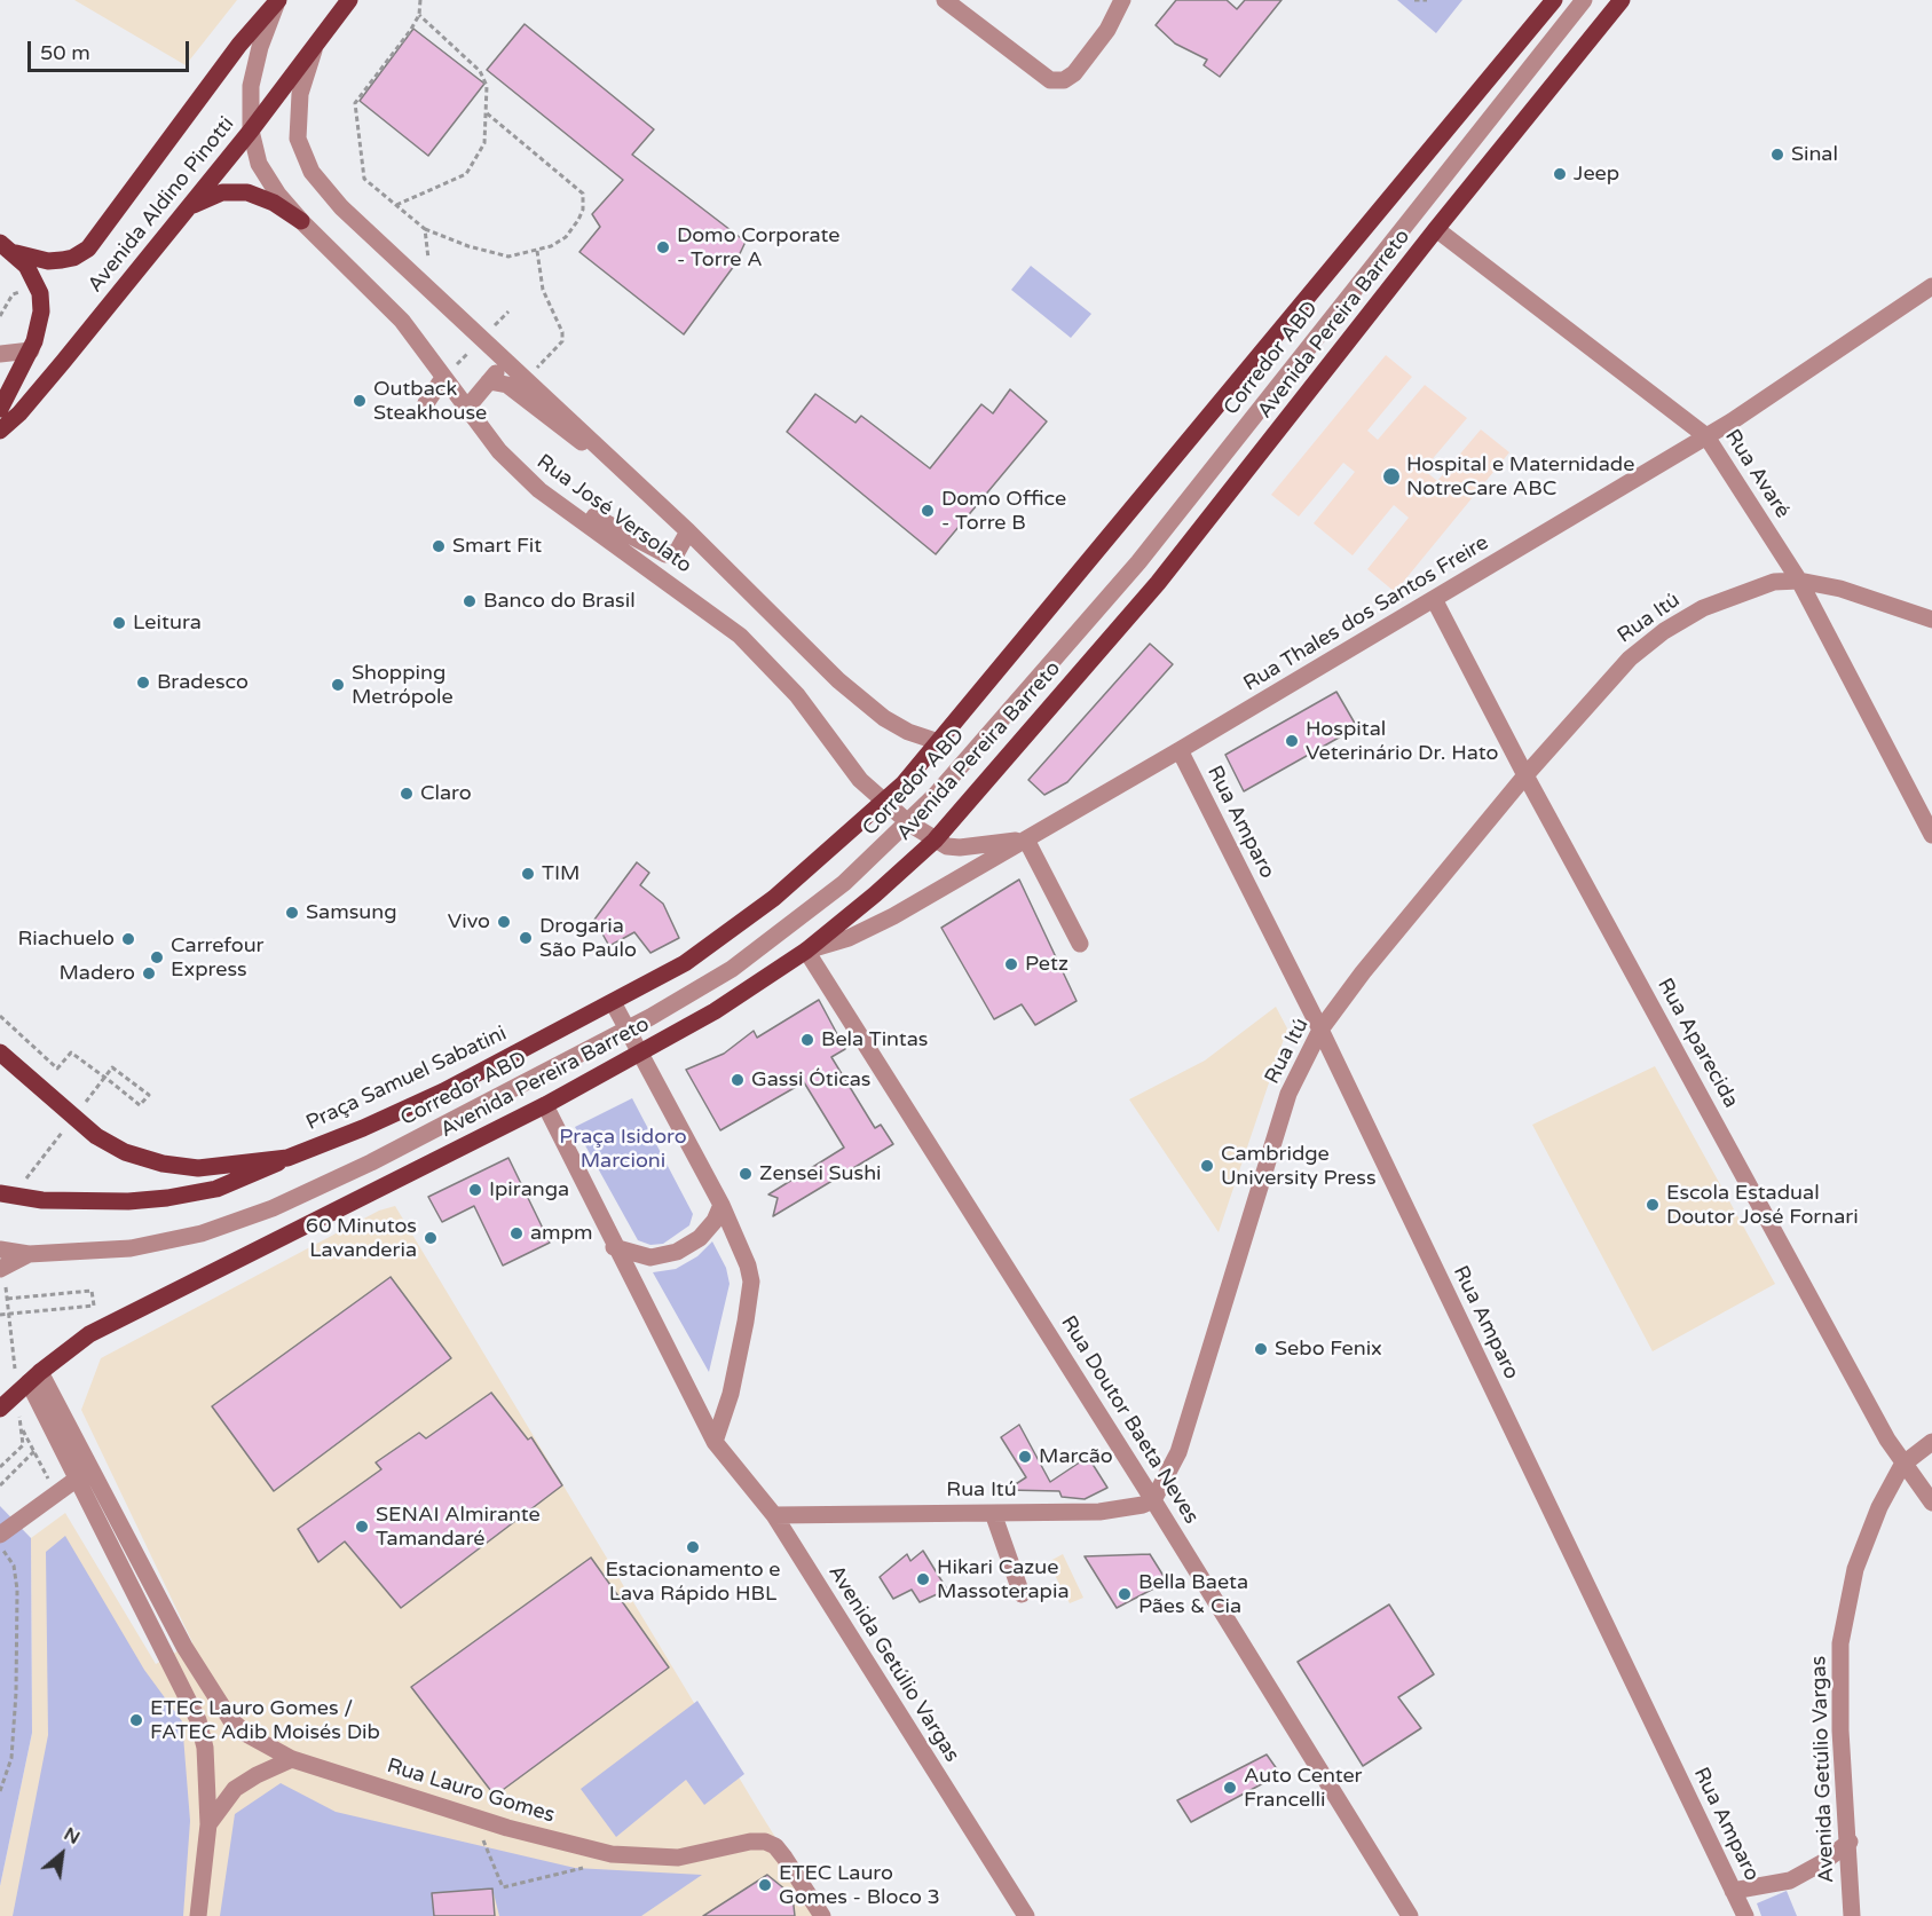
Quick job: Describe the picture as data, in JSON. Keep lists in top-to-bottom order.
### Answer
{
  "streets": {
    "main road": ["Avenida Aldino Pinotti", "Avenida Pereira Barreto", "Praça Samuel Sabatini"],
    "street": [
      "Corredor ABD",
      "Rua Avaré",
      "Rua José Versolato",
      "Rua Thales dos Santos Freire",
      "Rua Itú",
      "Rua Amparo",
      "Rua Aparecida",
      "Rua Doutor Baeta Neves",
      "Avenida Getúlio Vargas",
      "Rua Lauro Gomes"
    ]
  },
  "crossings": [
    ["Avenida Aldino Pinotti", "Rua José Versolato"],
    ["Avenida Pereira Barreto", "Rua Avaré"],
    ["Avenida Pereira Barreto", "Rua José Versolato"],
    ["Avenida Pereira Barreto", "Rua Thales dos Santos Freire"],
    ["Avenida Pereira Barreto", "Praça Samuel Sabatini"],
    ["Avenida Pereira Barreto", "Rua Doutor Baeta Neves"],
    ["Avenida Pereira Barreto", "Avenida Getúlio Vargas"],
    ["Avenida Pereira Barreto", "Rua Lauro Gomes"],
    ["Corredor ABD", "Rua José Versolato"],
    ["Rua Avaré", "Rua Thales dos Santos Freire"],
    ["Rua Avaré", "Rua Itú"],
    ["Rua José Versolato", "Rua Thales dos Santos Freire"],
    ["Rua Thales dos Santos Freire", "Rua Amparo"],
    ["Rua Thales dos Santos Freire", "Rua Aparecida"],
    ["Rua Thales dos Santos Freire", "Rua Doutor Baeta Neves"],
    ["Rua Itú", "Rua Amparo"],
    ["Rua Itú", "Rua Aparecida"],
    ["Rua Itú", "Rua Doutor Baeta Neves"],
    ["Rua Itú", "Avenida Getúlio Vargas"],
    ["Rua Aparecida", "Avenida Getúlio Vargas"]
  ],
  "parks": ["Praça Isidoro Marcioni"],
  "places": [
    "Sinal",
    "Jeep",
    "Domo Corporate - Torre A",
    "Outback Steakhouse",
    "Hospital e Maternidade NotreCare ABC",
    "Domo Office - Torre B",
    "Smart Fit",
    "Banco do Brasil",
    "Leitura",
    "Bradesco",
    "Shopping Metrópole",
    "Hospital Veterinário Dr. Hato",
    "Claro",
    "TIM",
    "Samsung",
    "Vivo",
    "Drogaria São Paulo",
    "Riachuelo",
    "Carrefour Express",
    "Petz",
    "Madero",
    "Bela Tintas",
    "Gassi Óticas",
    "Cambridge University Press",
    "Zensei Sushi",
    "Ipiranga",
    "Escola Estadual Doutor José Fornari",
    "ampm",
    "60 Minutos Lavanderia",
    "Sebo Fenix",
    "Marcão",
    "SENAI Almirante Tamandaré",
    "Estacionamento e Lava Rápido HBL",
    "Hikari Cazue Massoterapia",
    "Bella Baeta Pães & Cia",
    "ETEC Lauro Gomes / FATEC Adib Moisés Dib",
    "Auto Center Francelli",
    "ETEC Lauro Gomes - Bloco 3"
  ],
  "scale_bar": "50 m",
  "north": "top right"
}
